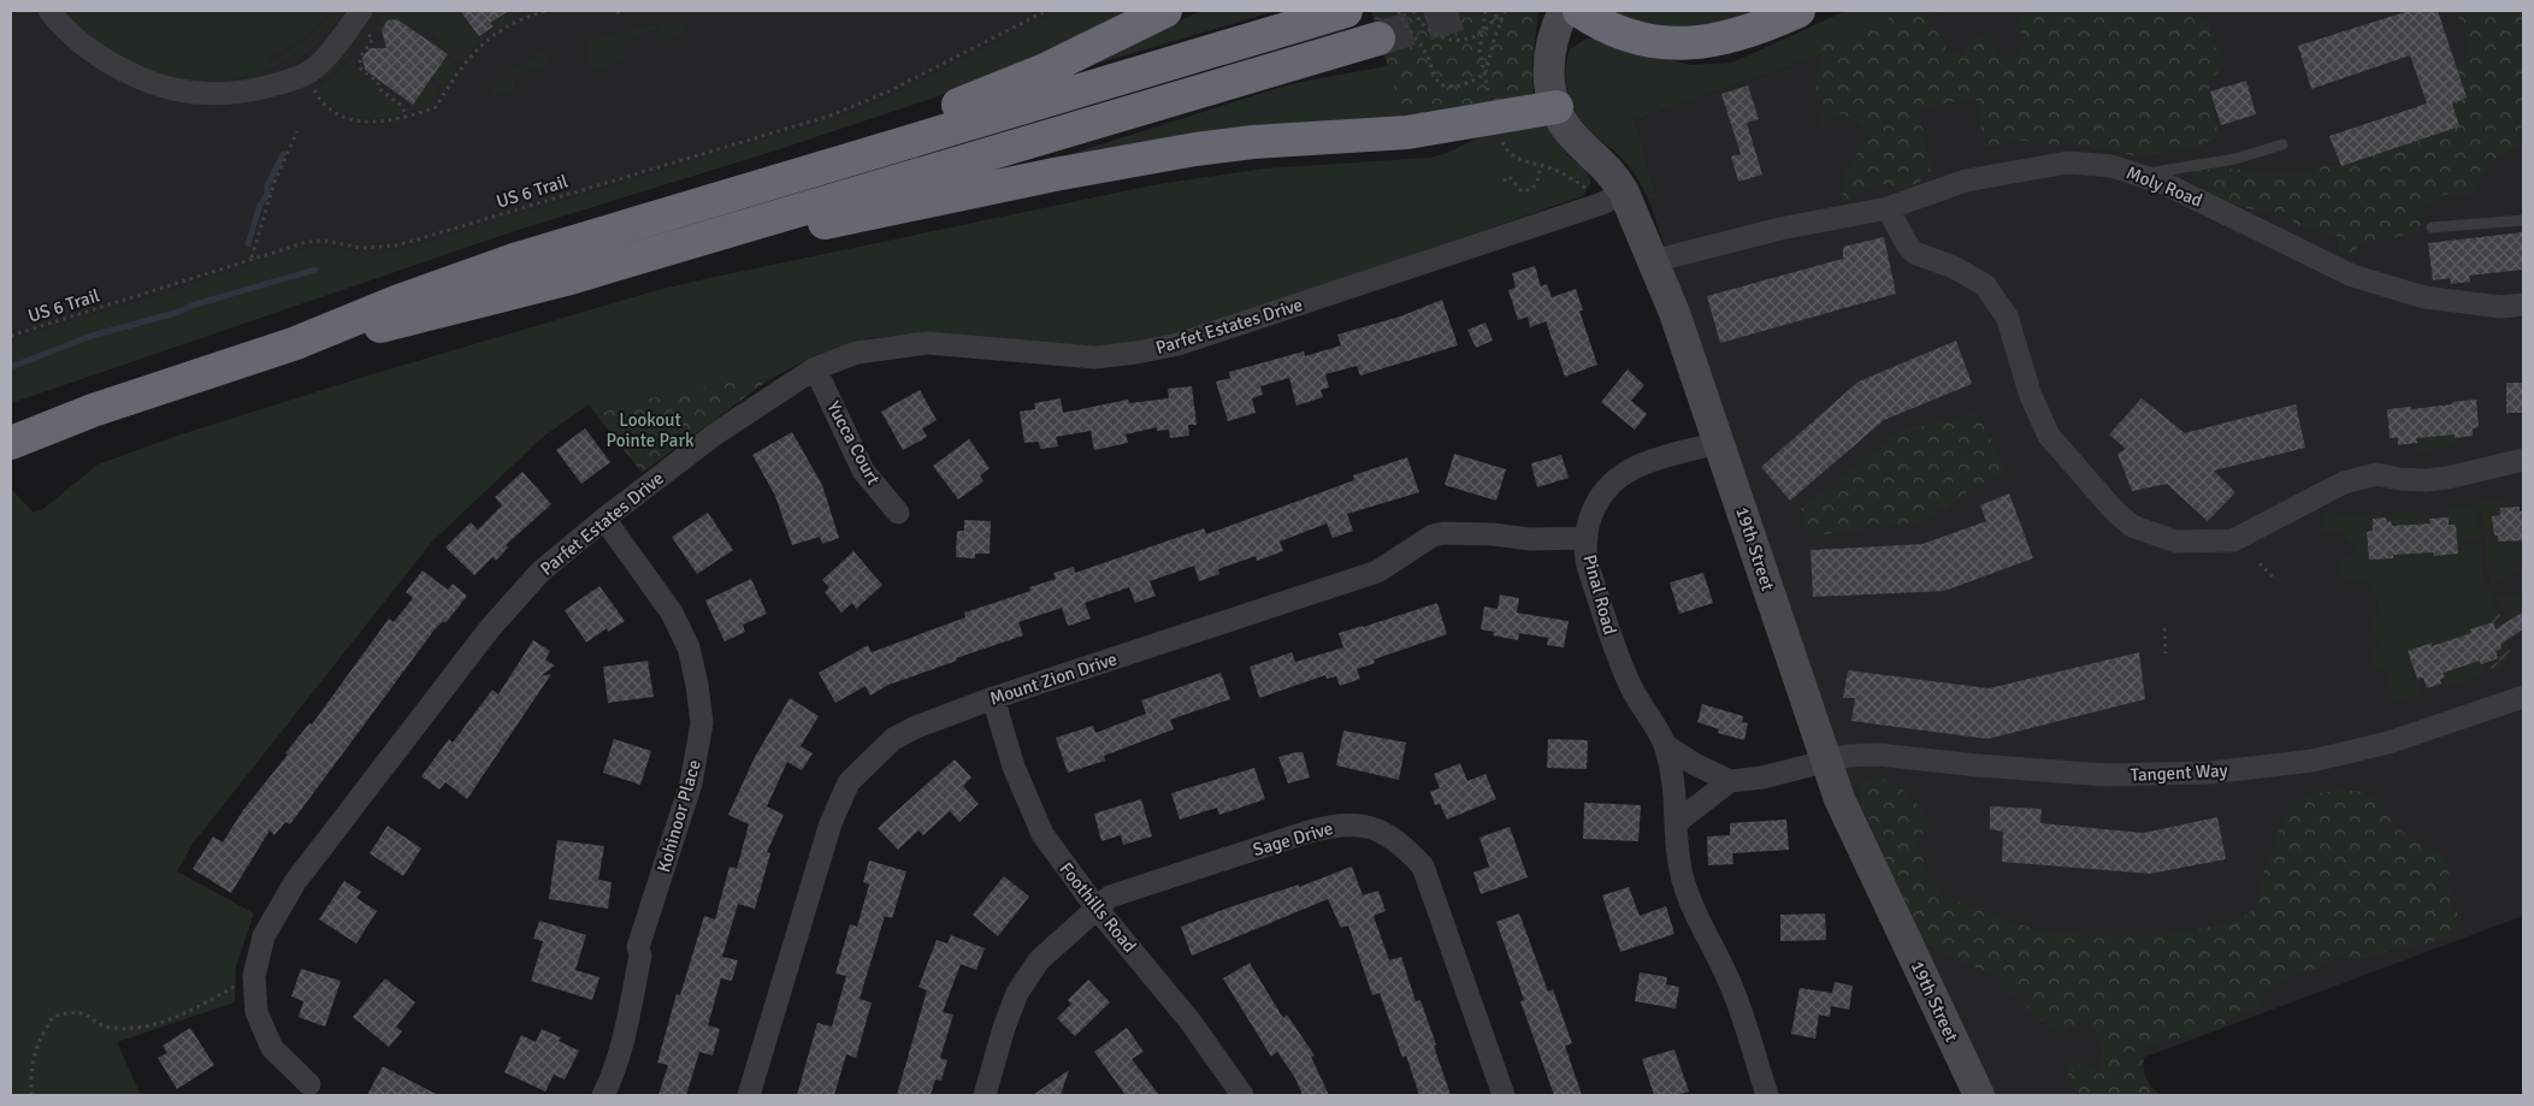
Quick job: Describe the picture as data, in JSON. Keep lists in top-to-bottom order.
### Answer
{
  "streets": {
    "street": [
      "Moly Road",
      "Parfet Estates Drive",
      "Yucca Court",
      "19th Street",
      "Pinal Road",
      "Mount Zion Drive",
      "Tangent Way",
      "Kohinoor Place",
      "Sage Drive",
      "Foothills Road"
    ],
    "path": ["US 6 Trail"]
  },
  "crossings": [
    ["Moly Road", "19th Street"],
    ["Parfet Estates Drive", "Yucca Court"],
    ["Parfet Estates Drive", "19th Street"],
    ["Parfet Estates Drive", "Kohinoor Place"],
    ["19th Street", "Pinal Road"],
    ["19th Street", "Tangent Way"],
    ["Pinal Road", "Mount Zion Drive"],
    ["Mount Zion Drive", "Foothills Road"],
    ["Sage Drive", "Foothills Road"]
  ],
  "parks": ["Lookout Pointe Park"]
}
